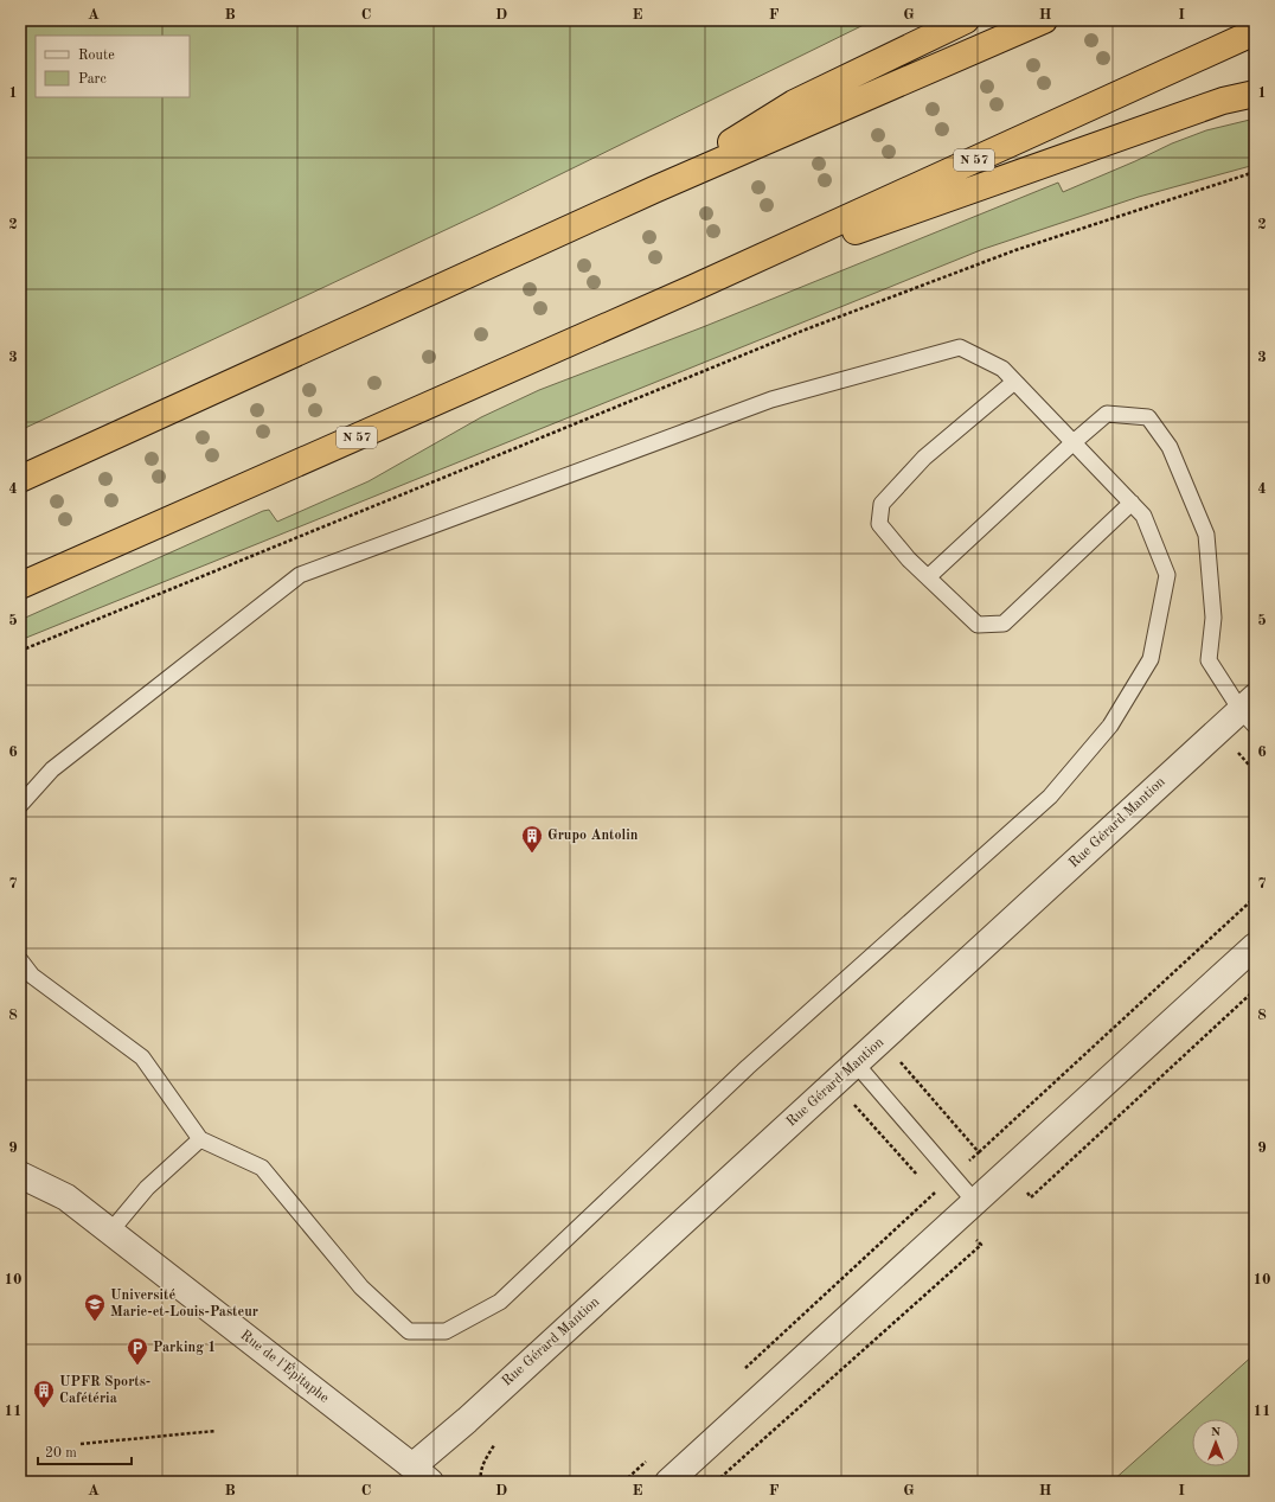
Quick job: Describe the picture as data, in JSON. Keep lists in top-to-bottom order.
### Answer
{
  "streets": {
    "highway": ["N 57"],
    "street": ["Rue Gérard Mantion", "Rue de l'Épitaphe"]
  },
  "crossings": [
    ["Rue Gérard Mantion", "Rue de l'Épitaphe"]
  ],
  "places": {
    "building": ["Grupo Antolin", "UPFR Sports- Cafétéria"],
    "school or university": ["Université Marie-et-Louis-Pasteur"],
    "parking": ["Parking 1"]
  },
  "legend": ["Route", "Parc"],
  "scale_bar": "20 m",
  "north": "top",
  "grid": {
    "columns": [
      "A",
      "B",
      "C",
      "D",
      "E",
      "F",
      "G",
      "H",
      "I"
    ],
    "rows": [
      "1",
      "2",
      "3",
      "4",
      "5",
      "6",
      "7",
      "8",
      "9",
      "10",
      "11"
    ]
  }
}
